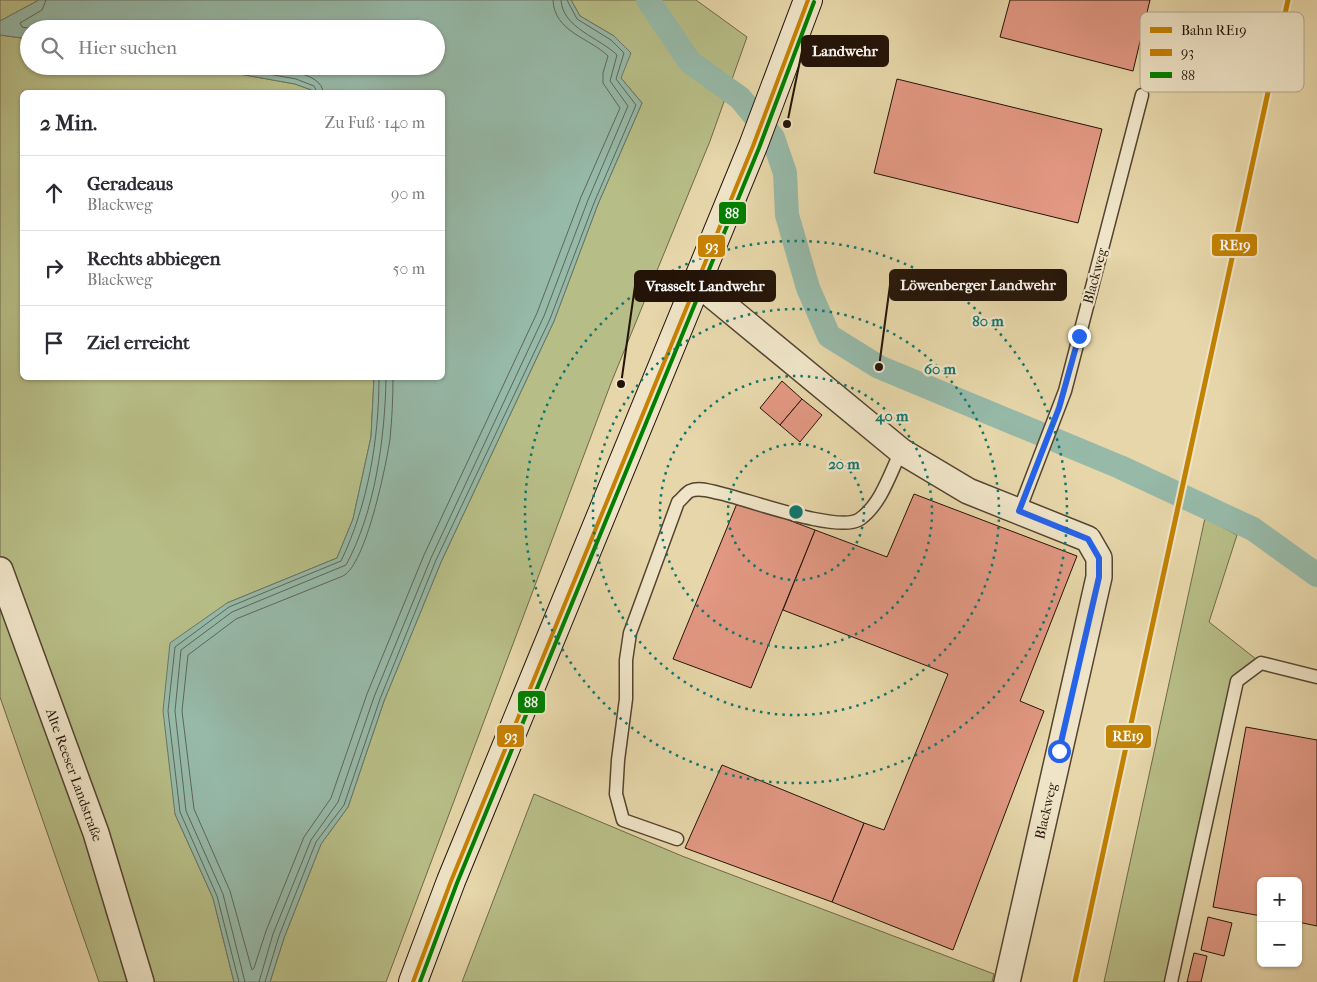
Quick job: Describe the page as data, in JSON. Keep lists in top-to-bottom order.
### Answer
{
  "streets": {
    "street": ["Blackweg", "Alte Reeser Landstraße"]
  },
  "places": ["Landwehr", "Löwenberger Landwehr", "Vrasselt Landwehr"],
  "lines": ["rail line RE19", "transit line 93", "transit line 88"],
  "legend": ["Bahn RE19", "93", "88"],
  "page": {
    "search": "Hier suchen",
    "heading": ["2 Min.", "Zu Fuß · 140 m"],
    "list": [
      ["Geradeaus", "Blackweg", "90 m"],
      ["Rechts abbiegen", "Blackweg", "50 m"],
      "Ziel erreicht"
    ],
    "map_buttons": ["+", "−"]
  },
  "rings": [
    "80 m",
    "60 m",
    "40 m",
    "20 m"
  ]
}
